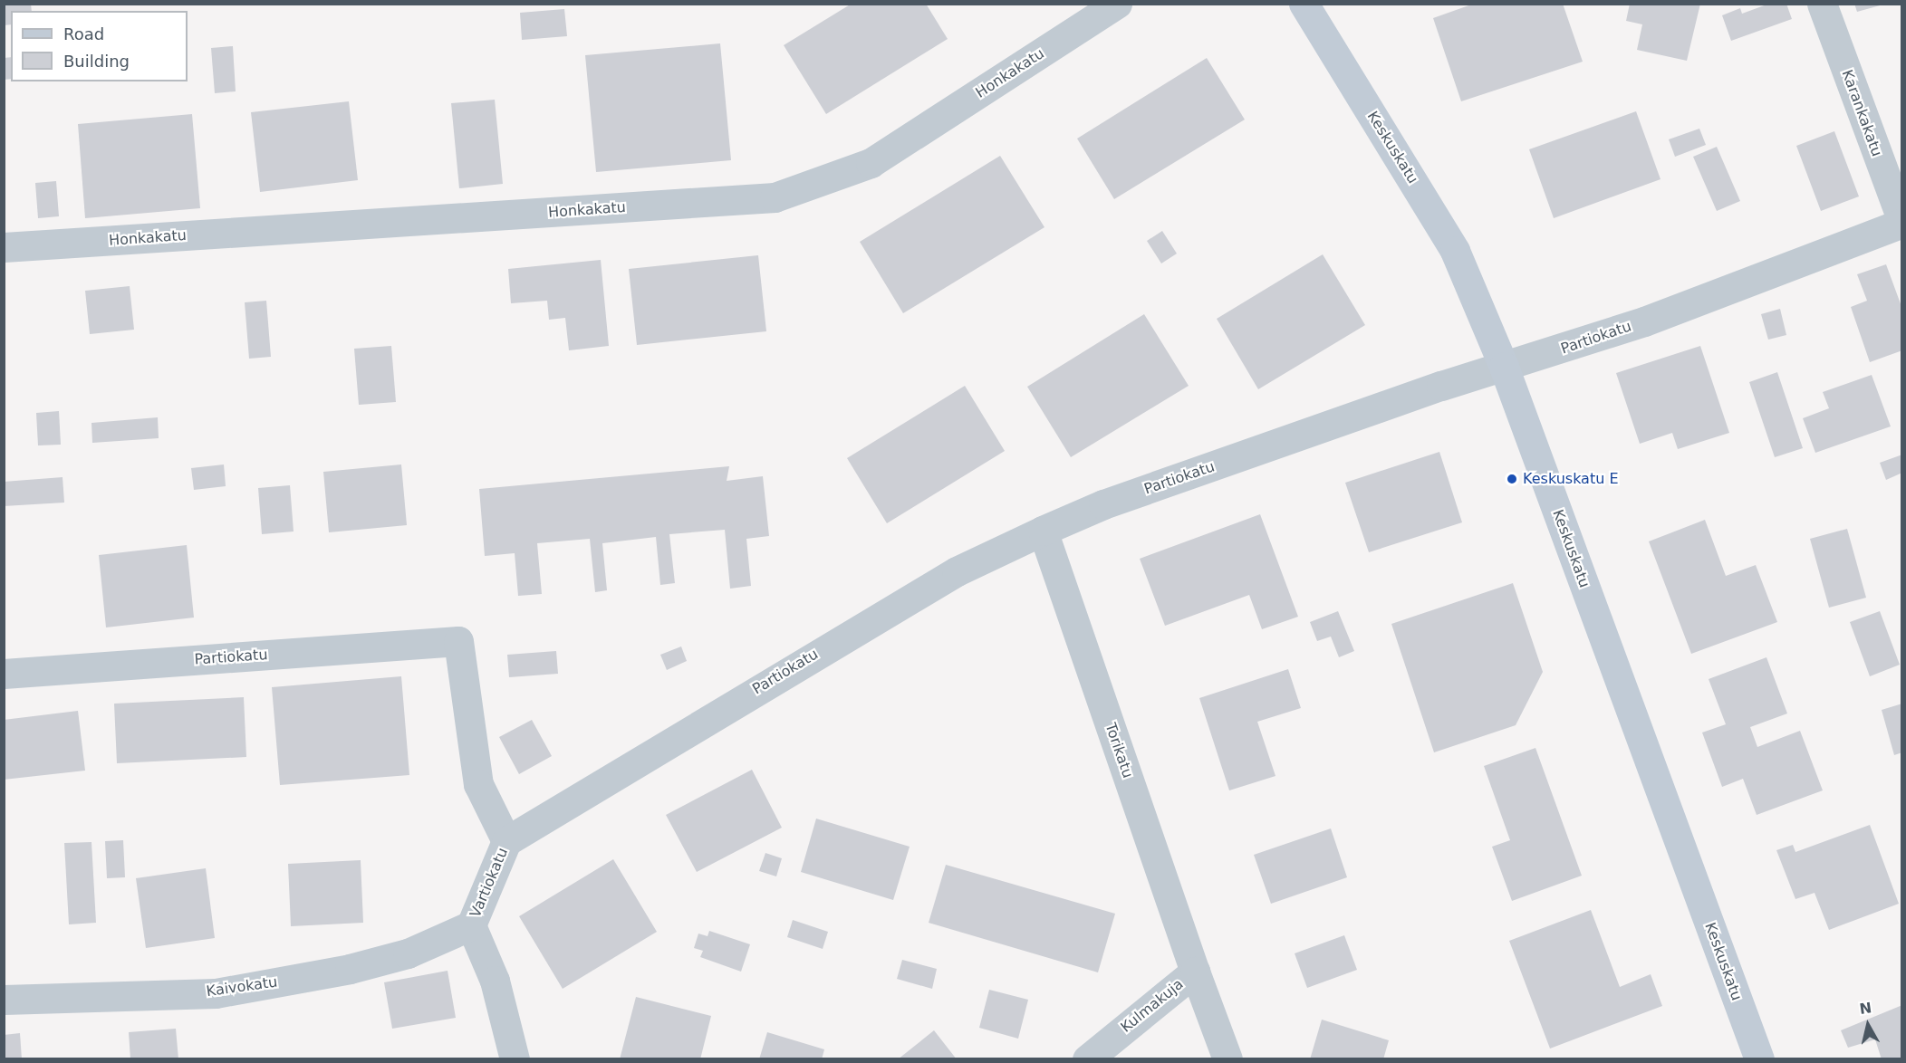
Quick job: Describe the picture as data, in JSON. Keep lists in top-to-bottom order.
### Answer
{
  "streets": {
    "street": [
      "Honkakatu",
      "Karankakatu",
      "Keskuskatu",
      "Partiokatu",
      "Torikatu",
      "Vartiokatu",
      "Kaivokatu",
      "Kulmakuja"
    ]
  },
  "crossings": [
    ["Karankakatu", "Partiokatu"],
    ["Keskuskatu", "Partiokatu"],
    ["Partiokatu", "Torikatu"],
    ["Partiokatu", "Vartiokatu"],
    ["Torikatu", "Kulmakuja"],
    ["Vartiokatu", "Kaivokatu"]
  ],
  "places": ["Keskuskatu E"],
  "legend": ["Road", "Building"],
  "north": "top"
}
